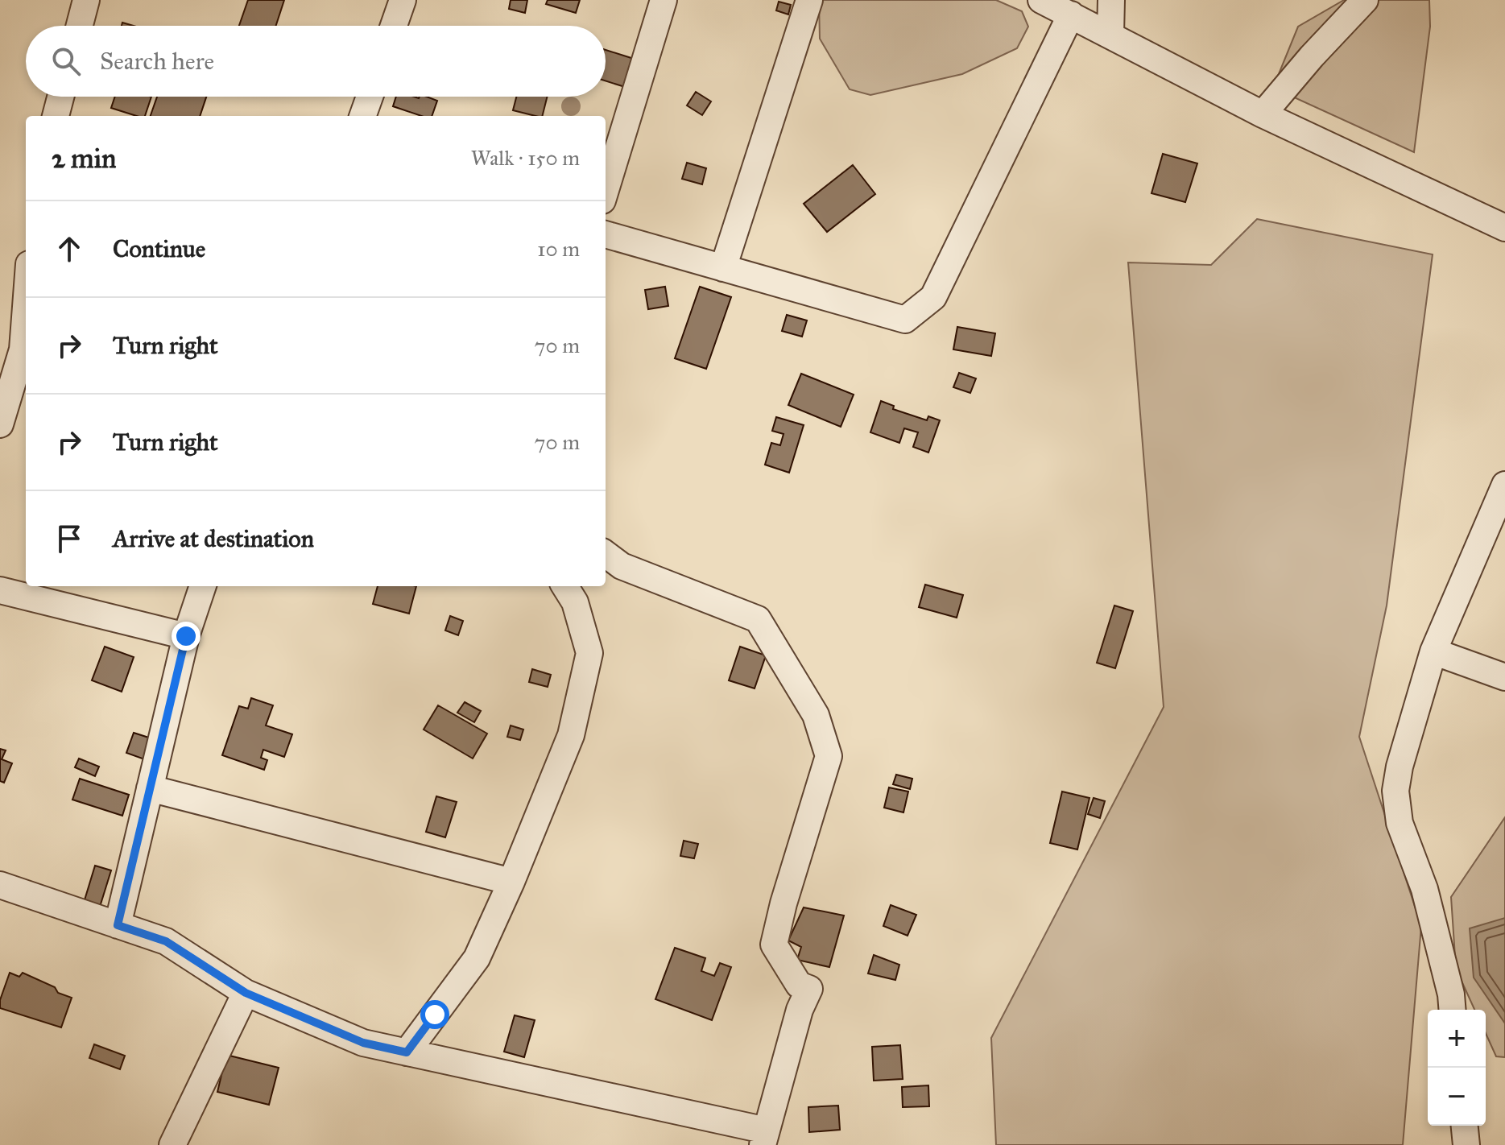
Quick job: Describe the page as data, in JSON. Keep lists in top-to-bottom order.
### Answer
{
  "page": {
    "search": "Search here",
    "heading": ["2 min", "Walk · 150 m"],
    "list": [
      ["Continue", "10 m"],
      ["Turn right", "70 m"],
      ["Turn right", "70 m"],
      "Arrive at destination"
    ],
    "map_buttons": ["+", "−"]
  }
}
